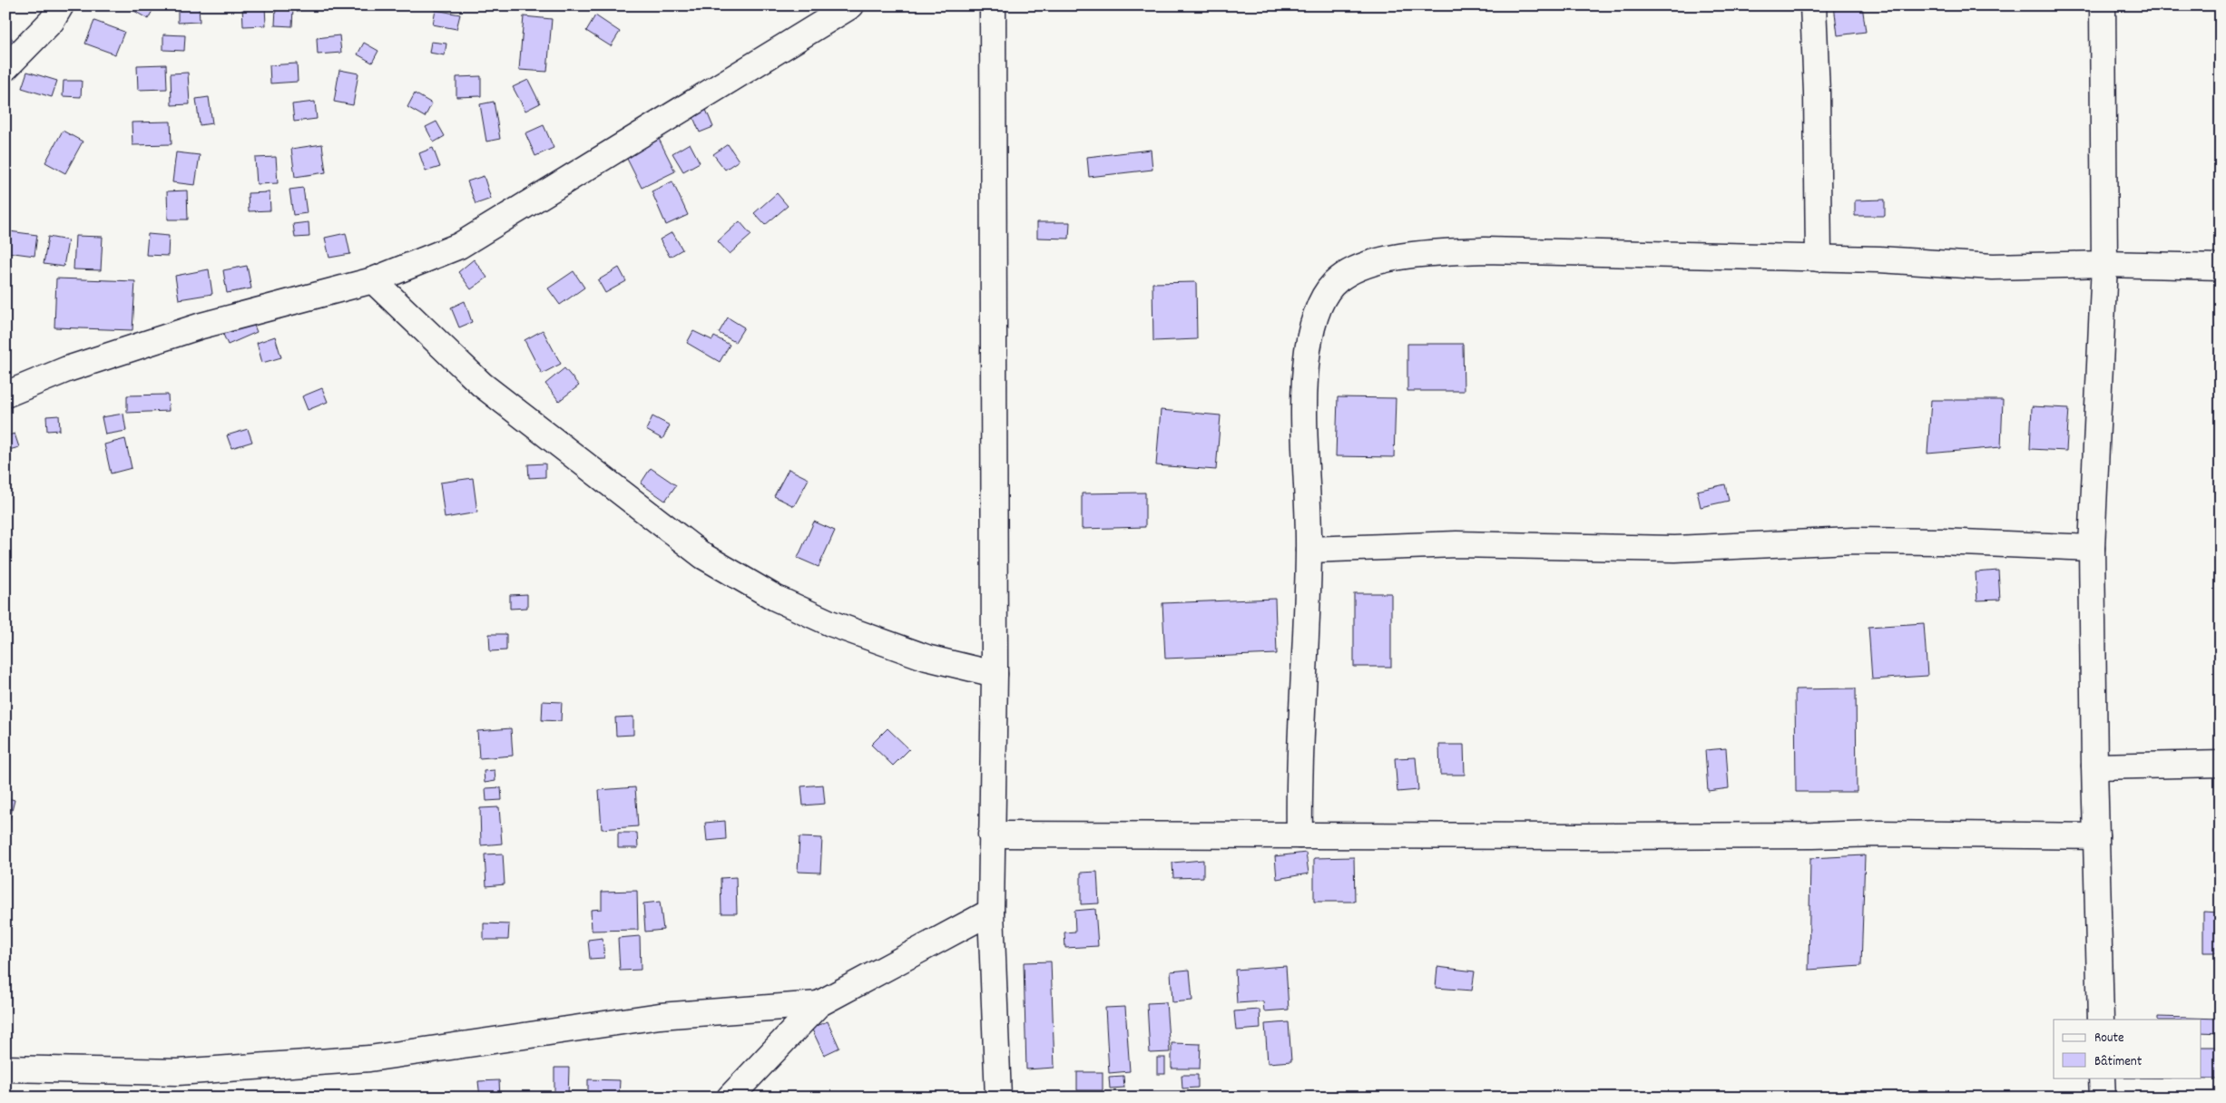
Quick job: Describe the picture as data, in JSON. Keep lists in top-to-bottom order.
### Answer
{
  "legend": ["Route", "Bâtiment"]
}
